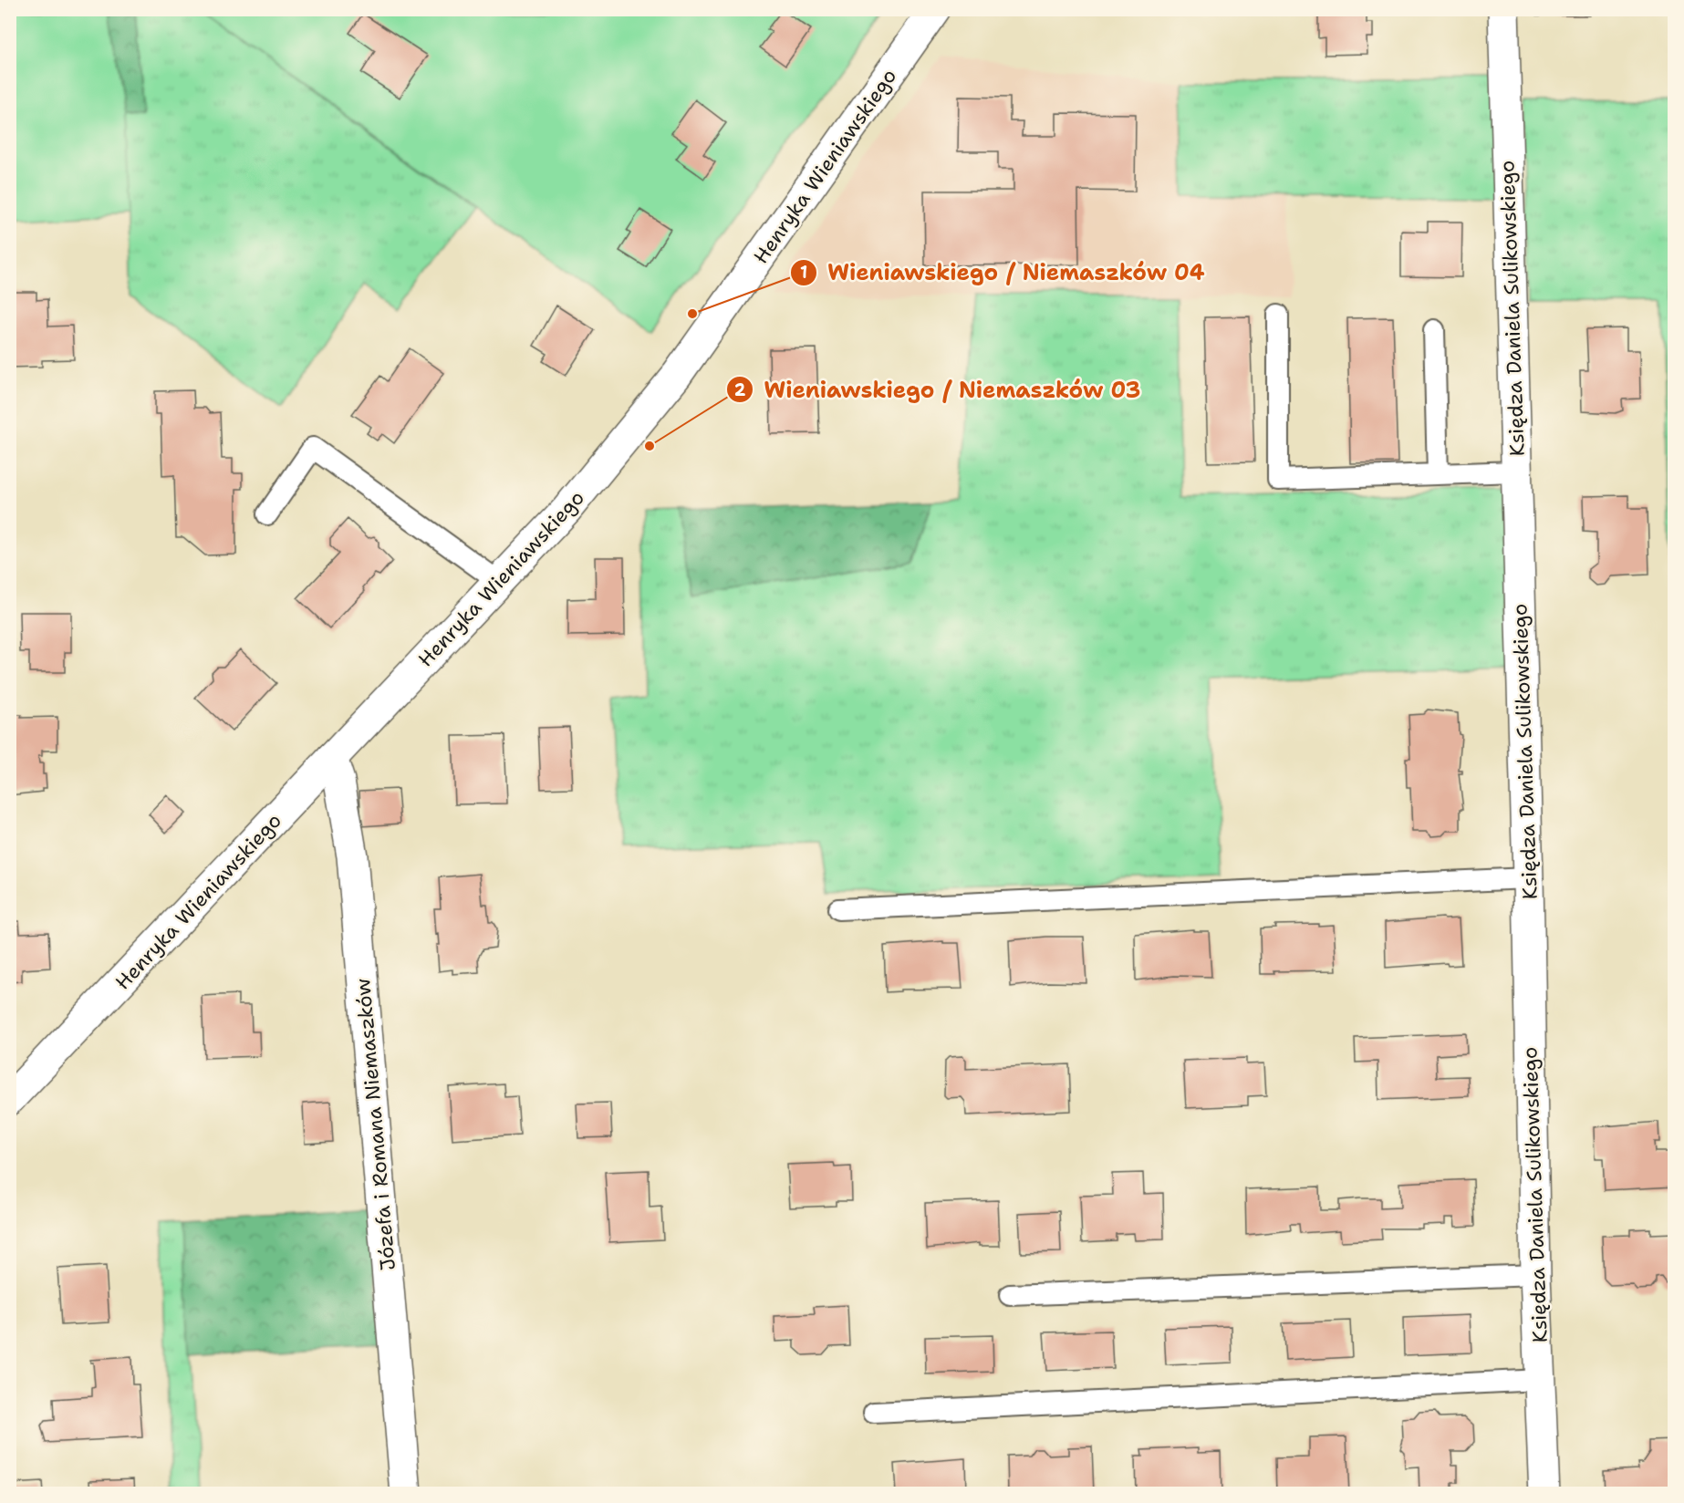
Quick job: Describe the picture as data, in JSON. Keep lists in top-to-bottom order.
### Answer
{
  "streets": {
    "street": ["Henryka Wieniawskiego", "Księdza Daniela Sulikowskiego", "Józefa i Romana Niemaszków"]
  },
  "crossings": [
    ["Henryka Wieniawskiego", "Józefa i Romana Niemaszków"]
  ],
  "places": ["Wieniawskiego / Niemaszków 04", "Wieniawskiego / Niemaszków 03"]
}
